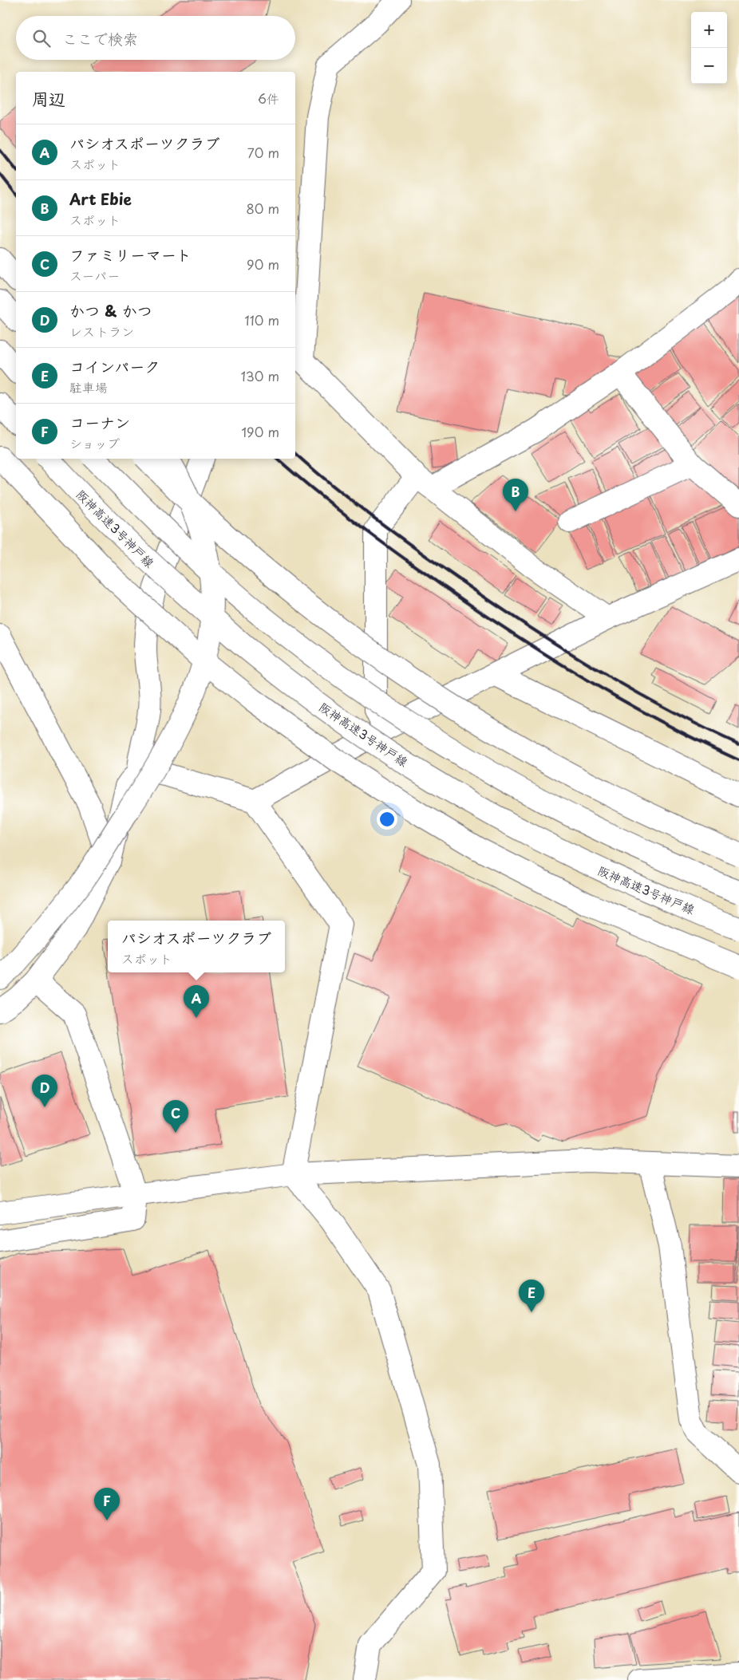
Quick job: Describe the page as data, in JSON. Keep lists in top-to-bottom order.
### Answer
{
  "streets": {
    "main road": ["阪神高速3号神戸線"]
  },
  "page": {
    "map_buttons": ["+", "−"],
    "search": "ここで検索",
    "heading": ["周辺", "6件"],
    "list": [
      {
        "mark": "A",
        "name": "パシオスポーツクラブ",
        "note": "スポット",
        "value": "70 m"
      },
      {
        "mark": "B",
        "name": "Art Ebie",
        "note": "スポット",
        "value": "80 m"
      },
      {
        "mark": "C",
        "name": "ファミリーマート",
        "note": "スーパー",
        "value": "90 m"
      },
      {
        "mark": "D",
        "name": "かつ & かつ",
        "note": "レストラン",
        "value": "110 m"
      },
      {
        "mark": "E",
        "name": "コインパーク",
        "note": "駐車場",
        "value": "130 m"
      },
      {
        "mark": "F",
        "name": "コーナン",
        "note": "ショップ",
        "value": "190 m"
      }
    ],
    "pins": [
      "B",
      "A",
      "D",
      "C",
      "E",
      "F"
    ],
    "popup": ["パシオスポーツクラブ", "スポット"]
  }
}
